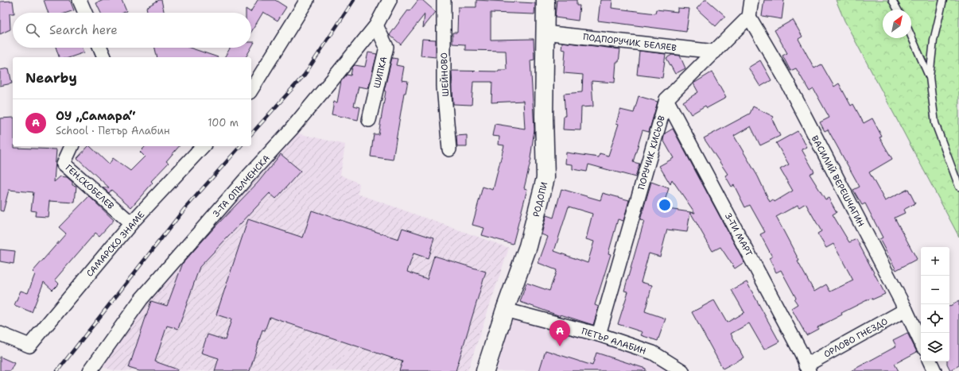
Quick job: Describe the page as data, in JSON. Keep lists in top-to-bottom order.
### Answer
{
  "streets": {
    "street": [
      "ПОДПОРУЧИК БЕЛЯЕВ",
      "ШИПКА",
      "ШЕЙНОВО",
      "ПОРУЧИК КИСЬОВ",
      "ВАСИЛИЙ ВЕРЕШЧАГИН",
      "3-ТА ОПЪЛЧЕНСКА",
      "ГЕН.СКОБЕЛЕВ",
      "РОДОПИ",
      "3-ТИ МАРТ",
      "САМАРСКО ЗНАМЕ",
      "ОРЛОВО ГНЕЗДО",
      "ПЕТЪР АЛАБИН"
    ]
  },
  "crossings": [
    ["ПОДПОРУЧИК БЕЛЯЕВ", "ПОРУЧИК КИСЬОВ"],
    ["ПОДПОРУЧИК БЕЛЯЕВ", "РОДОПИ"],
    ["ШИПКА", "3-ТА ОПЪЛЧЕНСКА"],
    ["ПОРУЧИК КИСЬОВ", "ВАСИЛИЙ ВЕРЕШЧАГИН"],
    ["ПОРУЧИК КИСЬОВ", "3-ТИ МАРТ"],
    ["ПОРУЧИК КИСЬОВ", "ПЕТЪР АЛАБИН"],
    ["ВАСИЛИЙ ВЕРЕШЧАГИН", "ОРЛОВО ГНЕЗДО"],
    ["ГЕН.СКОБЕЛЕВ", "САМАРСКО ЗНАМЕ"],
    ["РОДОПИ", "ПЕТЪР АЛАБИН"],
    ["3-ТИ МАРТ", "ОРЛОВО ГНЕЗДО"]
  ],
  "north": "top right",
  "page": {
    "search": "Search here",
    "heading": "Nearby",
    "list": [
      {
        "mark": "A",
        "name": "ОУ „Самара“",
        "note": "School · Петър Алабин",
        "value": "100 m"
      }
    ],
    "map_buttons": ["+", "−"],
    "pins": "A"
  }
}
